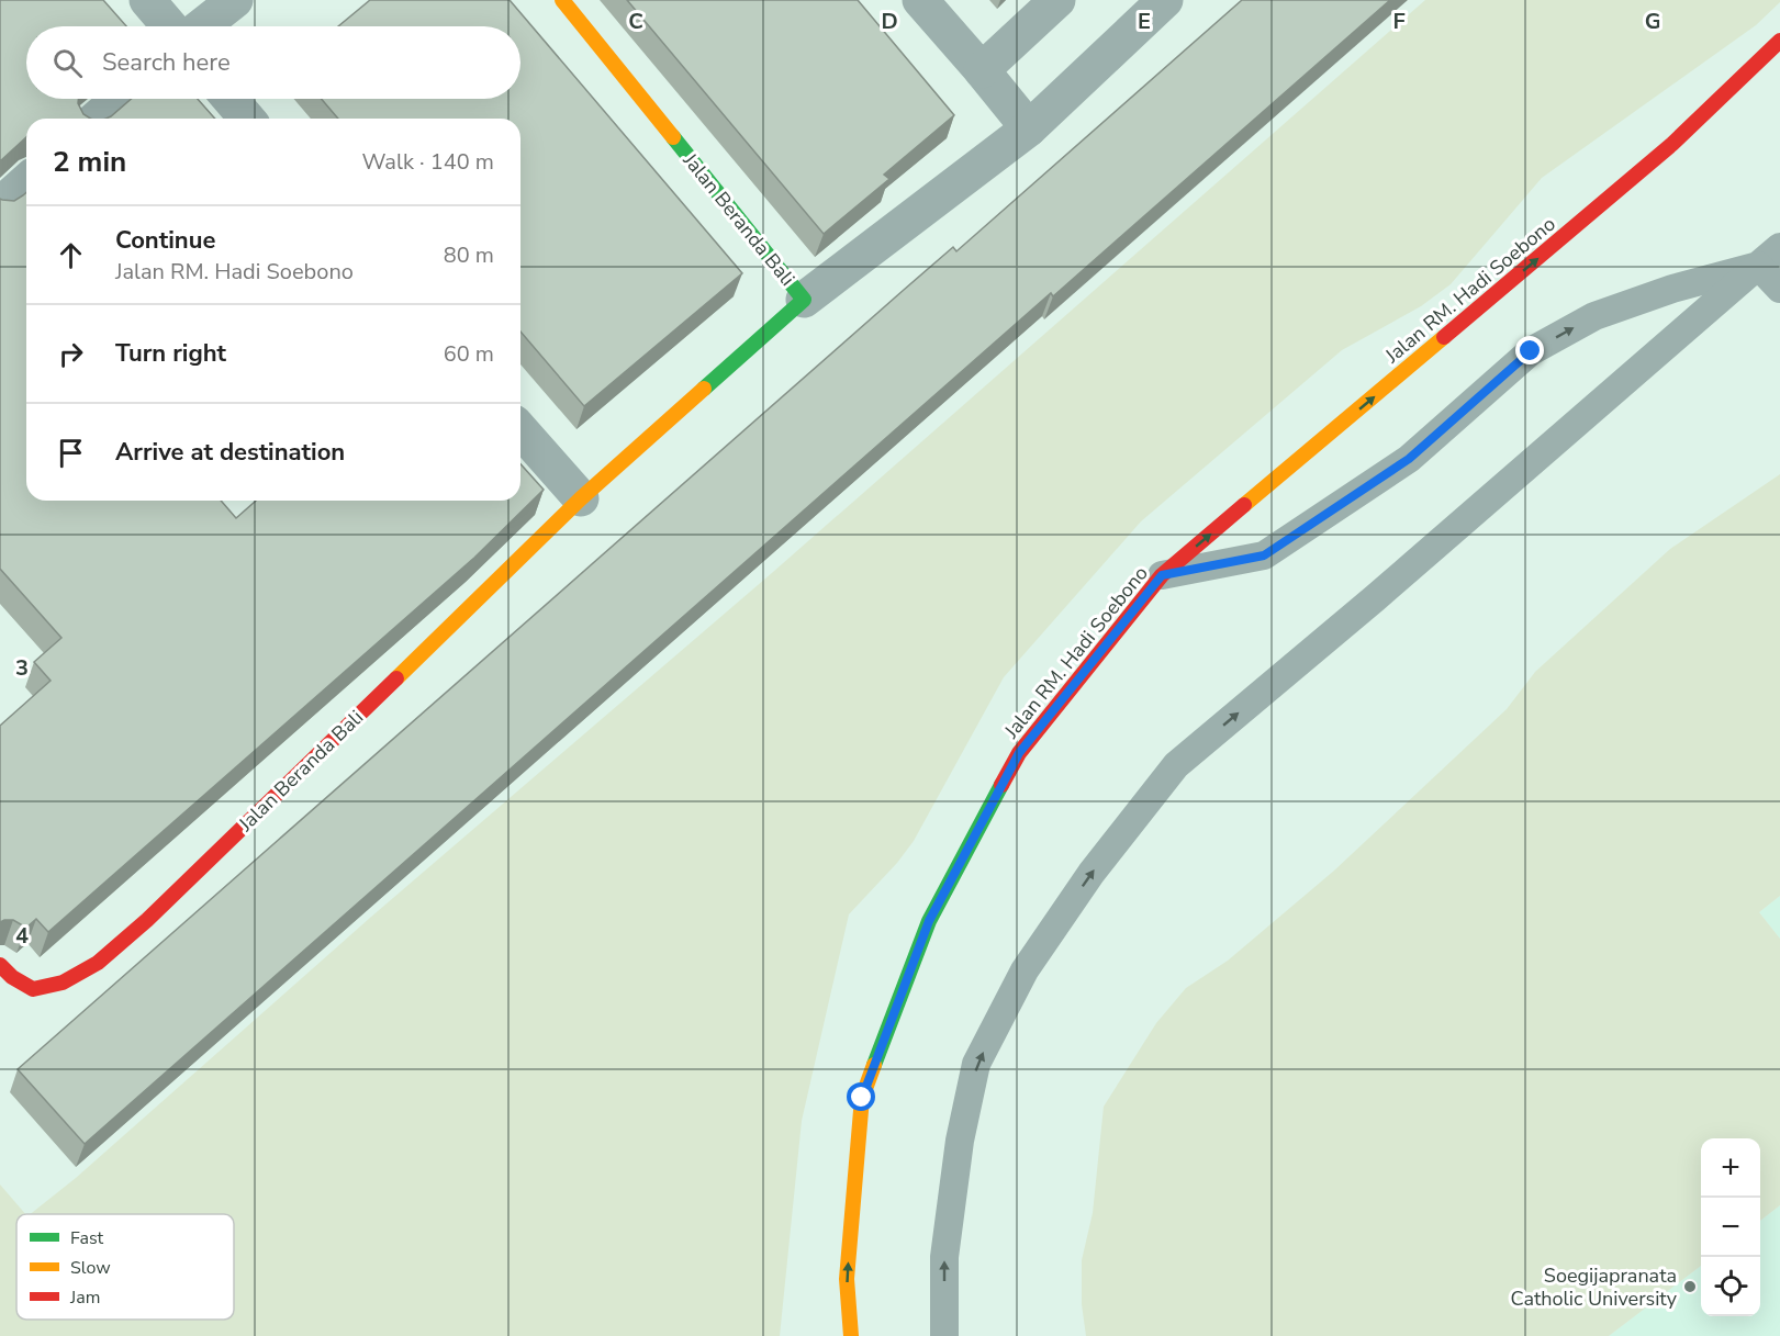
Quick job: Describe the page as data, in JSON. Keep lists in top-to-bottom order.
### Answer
{
  "streets": {
    "main road": ["Jalan Beranda Bali", "Jalan RM. Hadi Soebono"]
  },
  "one_way": ["Jalan RM. Hadi Soebono"],
  "places": ["Soegijapranata Catholic University"],
  "legend": ["Fast", "Slow", "Jam"],
  "page": {
    "search": "Search here",
    "heading": ["2 min", "Walk · 140 m"],
    "list": [
      ["Continue", "Jalan RM. Hadi Soebono", "80 m"],
      ["Turn right", "60 m"],
      "Arrive at destination"
    ],
    "map_buttons": ["+", "−"]
  },
  "grid": {
    "columns": [
      "C",
      "D",
      "E",
      "F",
      "G"
    ],
    "rows": ["3", "4"]
  }
}
